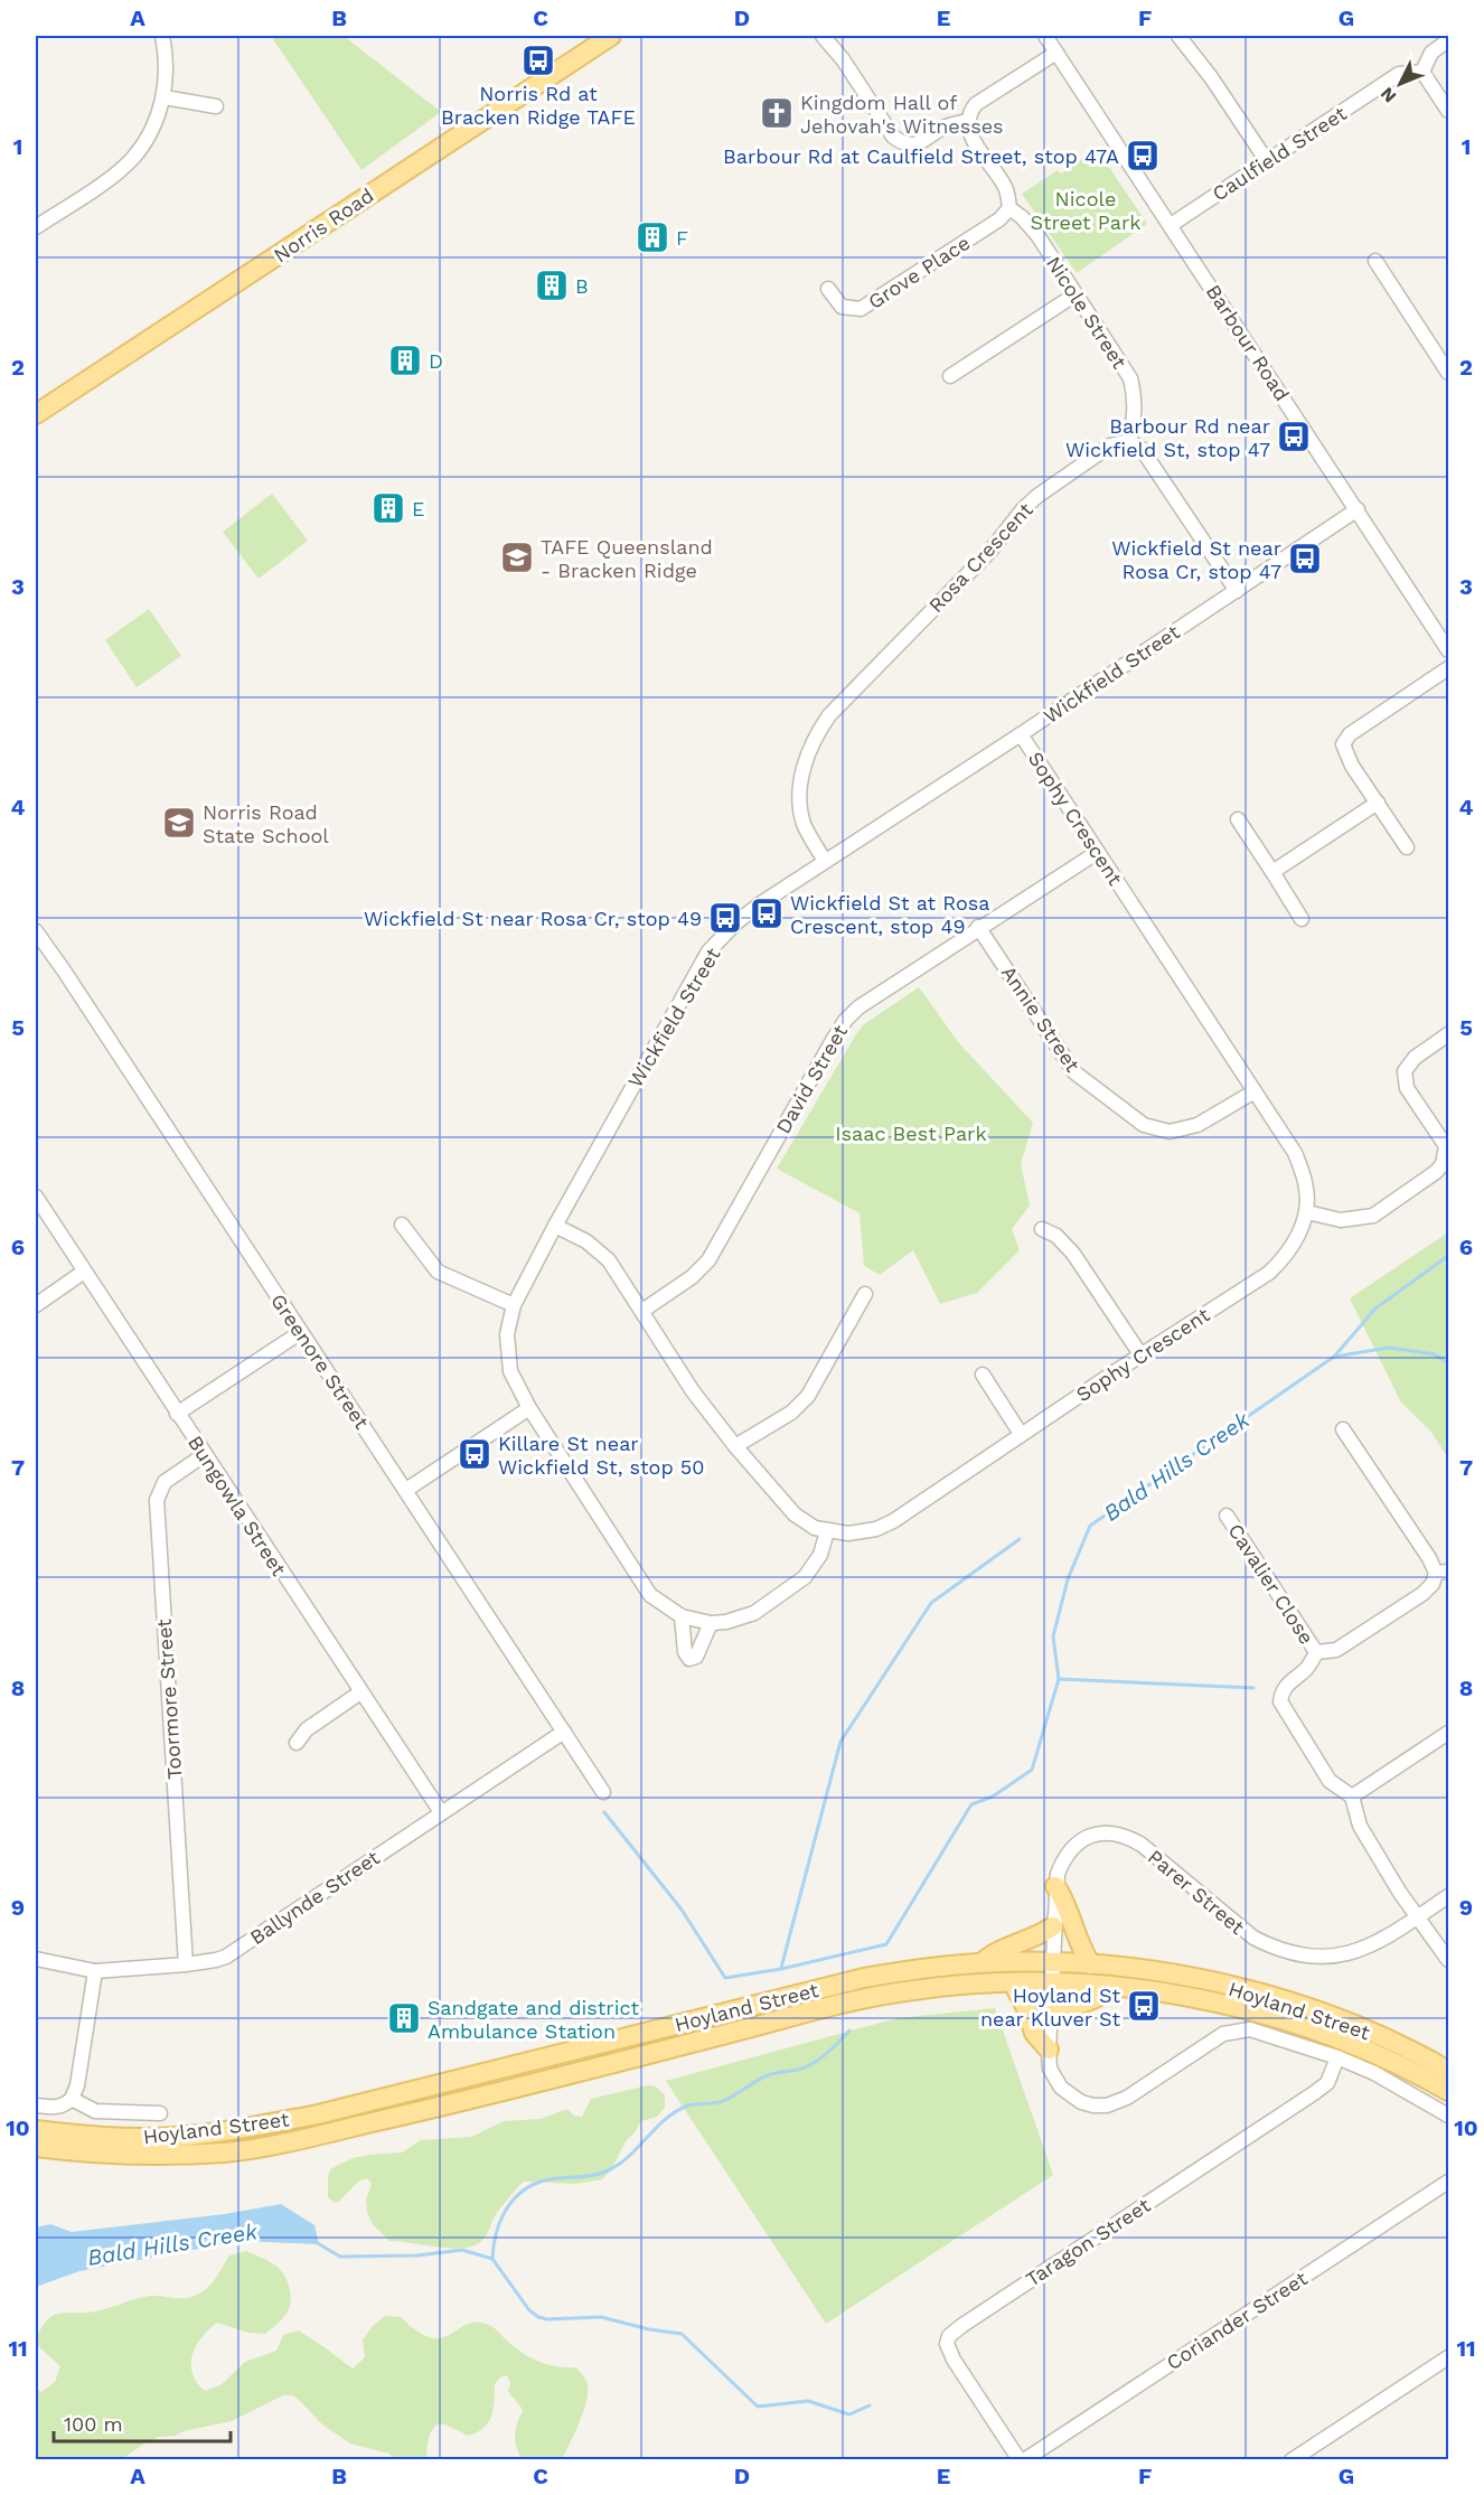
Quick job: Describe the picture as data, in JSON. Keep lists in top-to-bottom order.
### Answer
{
  "streets": {
    "main road": ["Norris Road", "Hoyland Street"],
    "street": [
      "Caulfield Street",
      "Grove Place",
      "Nicole Street",
      "Barbour Road",
      "Rosa Crescent",
      "Wickfield Street",
      "Sophy Crescent",
      "Annie Street",
      "David Street",
      "Greenore Street",
      "Bungowla Street",
      "Cavalier Close",
      "Toormore Street",
      "Parer Street",
      "Ballynde Street",
      "Taragon Street",
      "Coriander Street"
    ]
  },
  "crossings": [
    ["Caulfield Street", "Barbour Road"],
    ["Grove Place", "Nicole Street"],
    ["Nicole Street", "Rosa Crescent"],
    ["Barbour Road", "Wickfield Street"],
    ["Rosa Crescent", "Wickfield Street"],
    ["Wickfield Street", "Sophy Crescent"],
    ["Sophy Crescent", "Annie Street"],
    ["Sophy Crescent", "David Street"],
    ["Annie Street", "David Street"],
    ["Greenore Street", "Ballynde Street"],
    ["Bungowla Street", "Toormore Street"],
    ["Bungowla Street", "Ballynde Street"],
    ["Toormore Street", "Ballynde Street"],
    ["Parer Street", "Hoyland Street"],
    ["Parer Street", "Taragon Street"],
    ["Taragon Street", "Coriander Street"]
  ],
  "water": ["Bald Hills Creek"],
  "parks": ["Nicole Street Park", "Isaac Best Park"],
  "places": {
    "bus stop": [
      "Norris Rd at Bracken Ridge TAFE",
      "Barbour Rd at Caulfield Street, stop 47A",
      "Barbour Rd near Wickfield St, stop 47",
      "Wickfield St near Rosa Cr, stop 47",
      "Wickfield St at Rosa Crescent, stop 49",
      "Wickfield St near Rosa Cr, stop 49",
      "Killare St near Wickfield St, stop 50",
      "Hoyland St near Kluver St"
    ],
    "church": ["Kingdom Hall of Jehovah's Witnesses"],
    "building": [
      "F",
      "B",
      "D",
      "E",
      "Sandgate and district Ambulance Station"
    ],
    "school or university": ["TAFE Queensland - Bracken Ridge", "Norris Road State School"]
  },
  "scale_bar": "100 m",
  "north": "bottom left",
  "grid": {
    "columns": [
      "A",
      "B",
      "C",
      "D",
      "E",
      "F",
      "G"
    ],
    "rows": [
      "1",
      "2",
      "3",
      "4",
      "5",
      "6",
      "7",
      "8",
      "9",
      "10",
      "11"
    ]
  }
}
